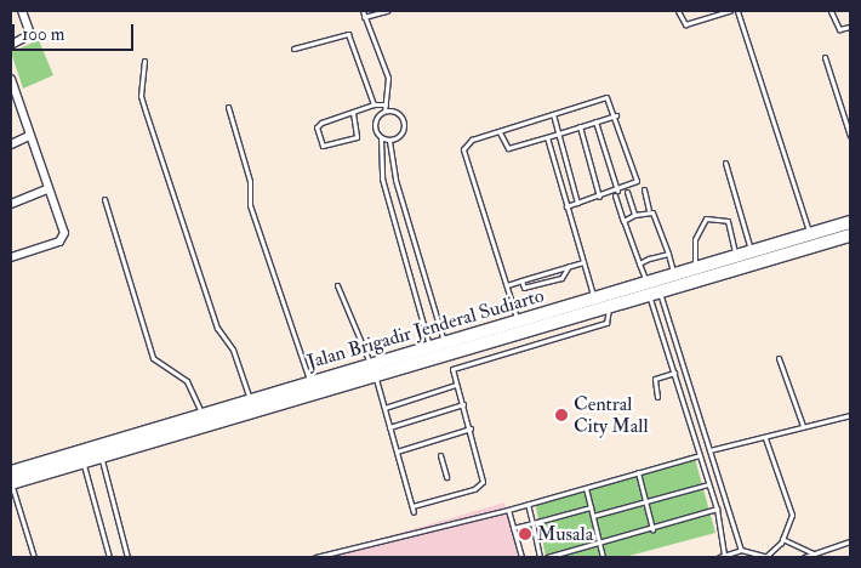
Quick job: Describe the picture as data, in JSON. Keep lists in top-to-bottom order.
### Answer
{
  "streets": {
    "main road": ["Jalan Brigadir Jenderal Sudiarto"]
  },
  "places": ["Central City Mall", "Musala"],
  "scale_bar": "100 m"
}
